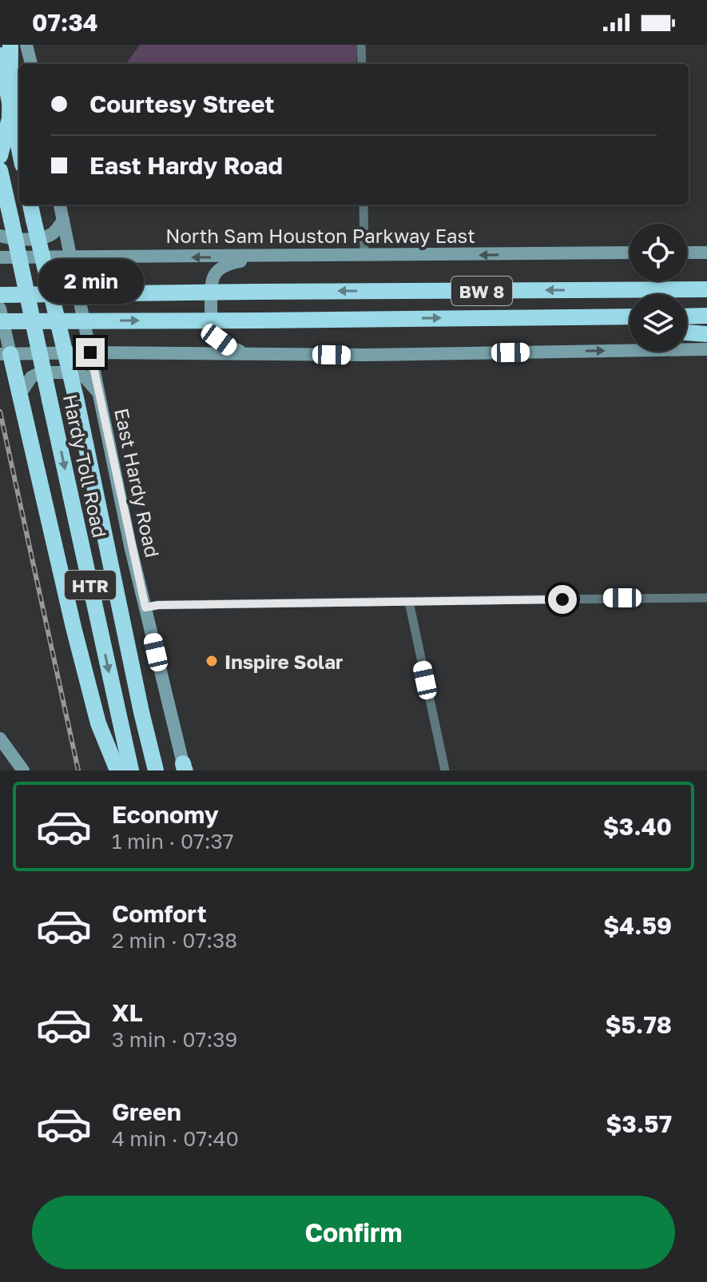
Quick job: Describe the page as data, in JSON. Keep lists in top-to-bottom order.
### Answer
{
  "streets": {
    "highway": ["BW 8", "Hardy Toll Road", "HTR"],
    "main road": ["North Sam Houston Parkway East", "East Hardy Road"]
  },
  "crossings": [
    ["North Sam Houston Parkway East", "East Hardy Road"]
  ],
  "places": ["Inspire Solar"],
  "page": {
    "status": "07:34",
    "banner": ["Courtesy Street", "East Hardy Road"],
    "bubble": "2 min",
    "list": [
      {
        "name": "Economy",
        "note": "1 min · 07:37",
        "value": "$3.40"
      },
      {
        "name": "Comfort",
        "note": "2 min · 07:38",
        "value": "$4.59"
      },
      {
        "name": "XL",
        "note": "3 min · 07:39",
        "value": "$5.78"
      },
      {
        "name": "Green",
        "note": "4 min · 07:40",
        "value": "$3.57"
      }
    ],
    "buttons": "Confirm"
  }
}
